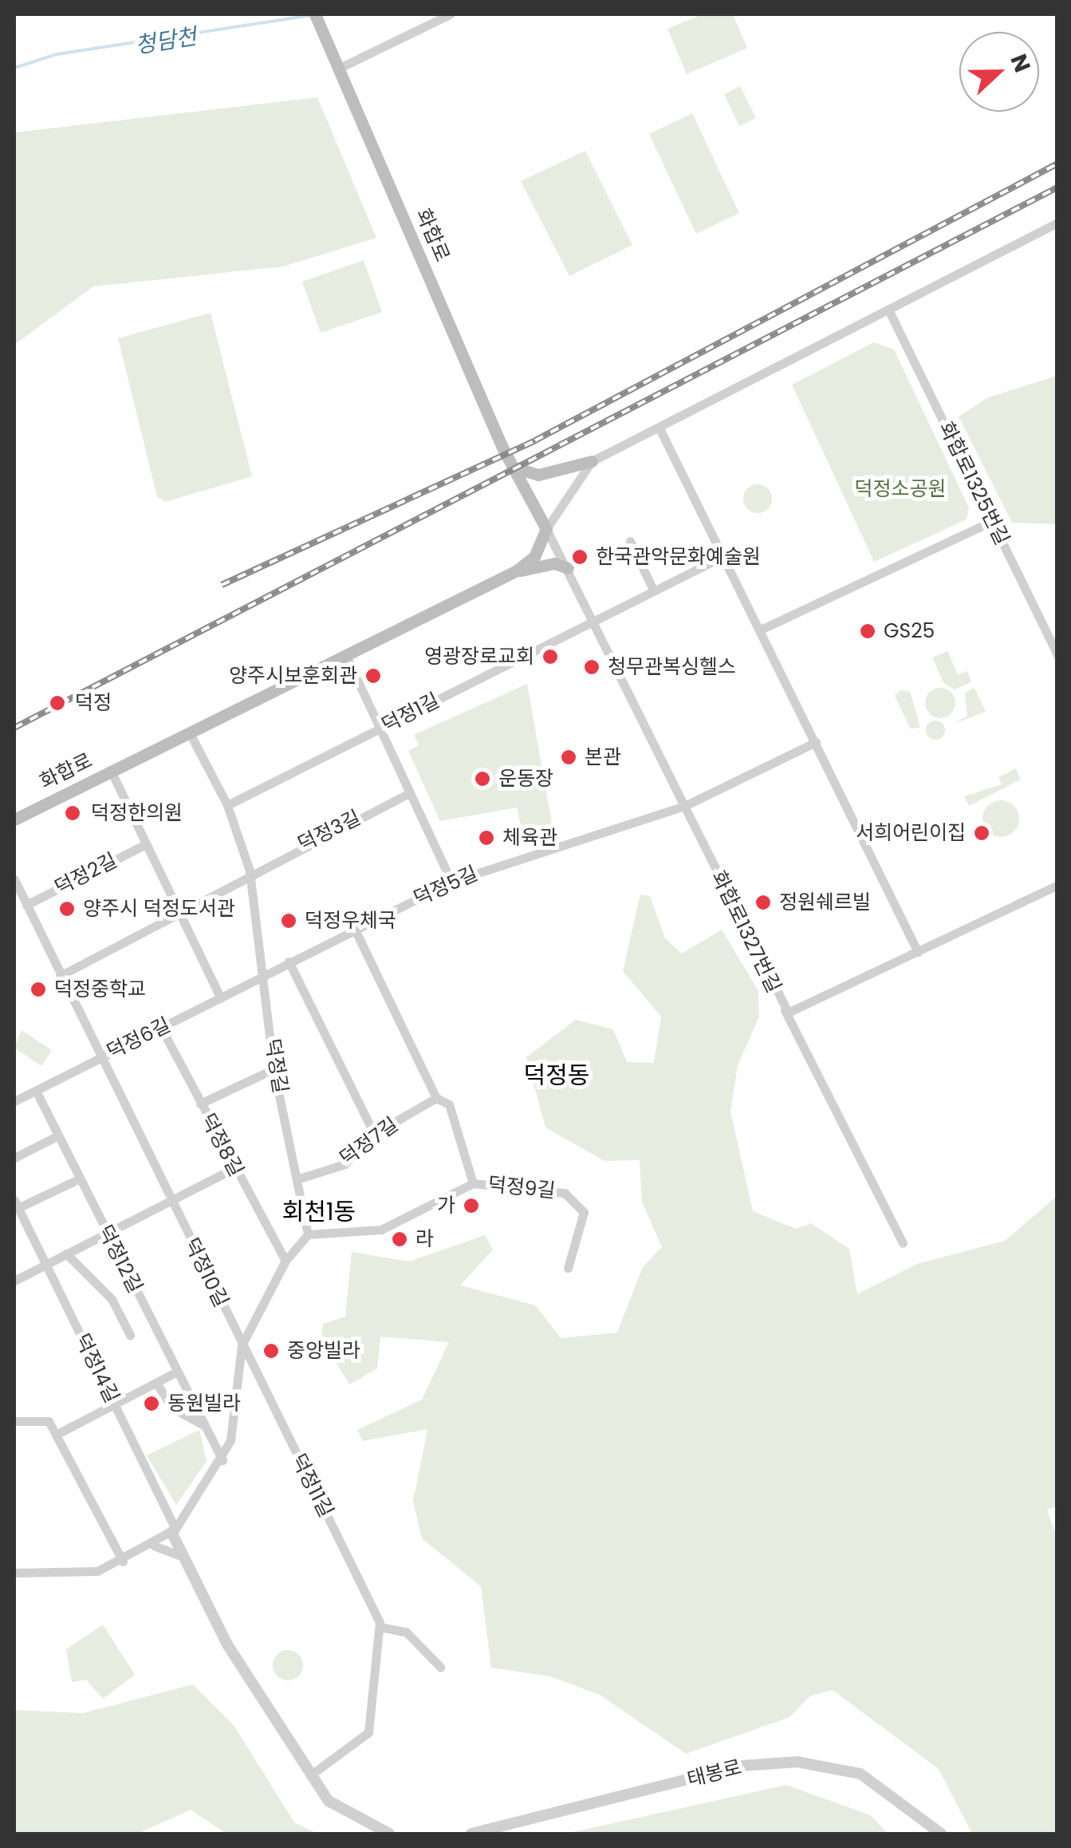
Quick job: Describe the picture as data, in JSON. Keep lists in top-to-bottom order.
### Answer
{
  "streets": {
    "main road": ["화합로"],
    "street": [
      "화합로1325번길",
      "덕정1길",
      "덕정3길",
      "덕정2길",
      "덕정5길",
      "화합로1327번길",
      "덕정6길",
      "덕정길",
      "덕정7길",
      "덕정8길",
      "덕정9길",
      "덕정12길",
      "덕정10길",
      "덕정14길",
      "덕정11길",
      "태봉로"
    ]
  },
  "crossings": [
    ["화합로", "화합로1327번길"],
    ["화합로", "덕정길"],
    ["덕정1길", "화합로1327번길"],
    ["덕정1길", "덕정길"],
    ["덕정3길", "덕정길"],
    ["덕정3길", "덕정10길"],
    ["덕정2길", "덕정10길"],
    ["덕정5길", "화합로1327번길"],
    ["덕정5길", "덕정6길"],
    ["덕정5길", "덕정길"],
    ["덕정6길", "덕정길"],
    ["덕정6길", "덕정8길"],
    ["덕정6길", "덕정12길"],
    ["덕정6길", "덕정10길"],
    ["덕정길", "덕정7길"],
    ["덕정길", "덕정9길"],
    ["덕정12길", "덕정14길"],
    ["덕정10길", "덕정11길"]
  ],
  "districts": ["덕정동", "회천1동"],
  "water": ["청담천"],
  "parks": ["덕정소공원"],
  "places": [
    "한국관악문화예술원",
    "GS25",
    "영광장로교회",
    "청무관복싱헬스",
    "양주시보훈회관",
    "덕정",
    "본관",
    "운동장",
    "덕정한의원",
    "서희어린이집",
    "체육관",
    "정원쉐르빌",
    "양주시 덕정도서관",
    "덕정우체국",
    "덕정중학교",
    "가",
    "라",
    "중앙빌라",
    "동원빌라"
  ],
  "north": "right"
}
